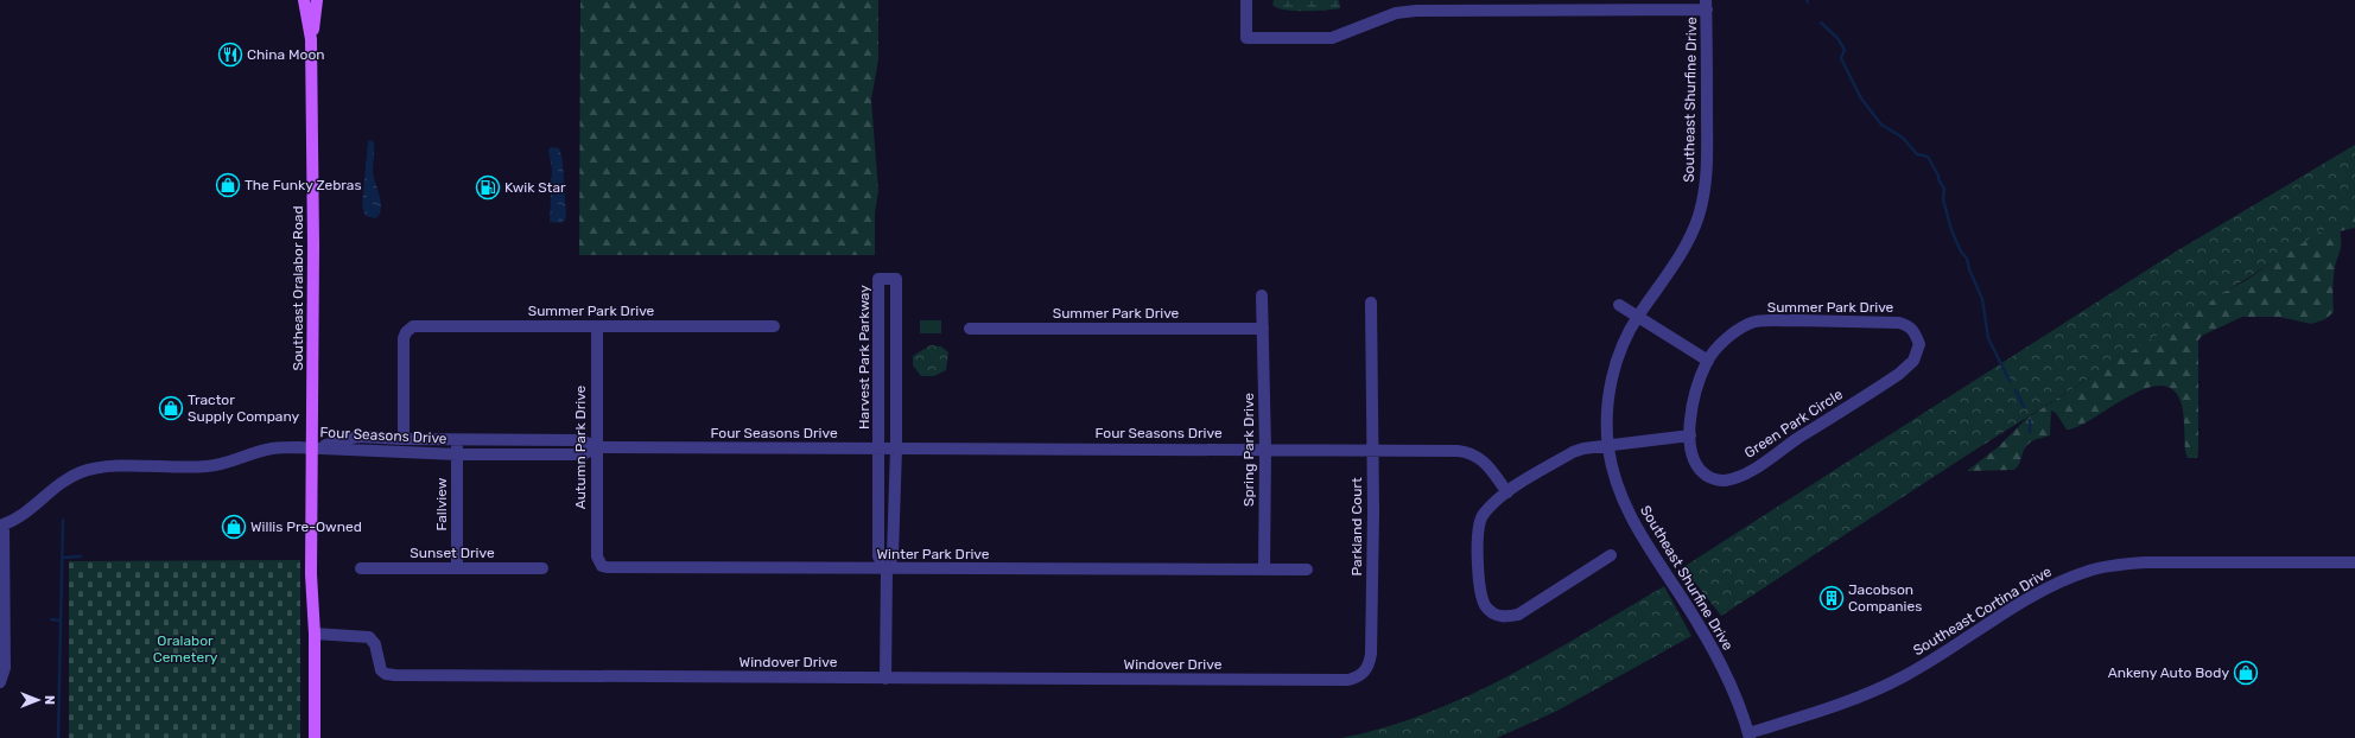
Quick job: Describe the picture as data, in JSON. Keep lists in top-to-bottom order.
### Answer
{
  "streets": {
    "main road": ["Southeast Oralabor Road"],
    "street": [
      "Southeast Shurfine Drive",
      "Summer Park Drive",
      "Harvest Park Parkway",
      "Green Park Circle",
      "Four Seasons Drive",
      "Autumn Park Drive",
      "Spring Park Drive",
      "Fallview",
      "Parkland Court",
      "Sunset Drive",
      "Winter Park Drive",
      "Southeast Cortina Drive",
      "Windover Drive"
    ]
  },
  "crossings": [
    ["Southeast Shurfine Drive", "Southeast Cortina Drive"],
    ["Southeast Oralabor Road", "Four Seasons Drive"],
    ["Southeast Oralabor Road", "Windover Drive"],
    ["Summer Park Drive", "Green Park Circle"],
    ["Summer Park Drive", "Four Seasons Drive"],
    ["Summer Park Drive", "Autumn Park Drive"],
    ["Summer Park Drive", "Spring Park Drive"],
    ["Harvest Park Parkway", "Four Seasons Drive"],
    ["Harvest Park Parkway", "Winter Park Drive"],
    ["Harvest Park Parkway", "Windover Drive"],
    ["Four Seasons Drive", "Autumn Park Drive"],
    ["Four Seasons Drive", "Spring Park Drive"],
    ["Four Seasons Drive", "Fallview"],
    ["Four Seasons Drive", "Parkland Court"],
    ["Autumn Park Drive", "Winter Park Drive"],
    ["Spring Park Drive", "Winter Park Drive"],
    ["Fallview", "Sunset Drive"],
    ["Parkland Court", "Windover Drive"]
  ],
  "parks": ["Oralabor Cemetery"],
  "places": {
    "restaurant": ["China Moon"],
    "shop": [
      "The Funky Zebras",
      "Tractor Supply Company",
      "Willis Pre-Owned",
      "Ankeny Auto Body"
    ],
    "fuel station": ["Kwik Star"],
    "building": ["Jacobson Companies"]
  },
  "north": "right"
}
